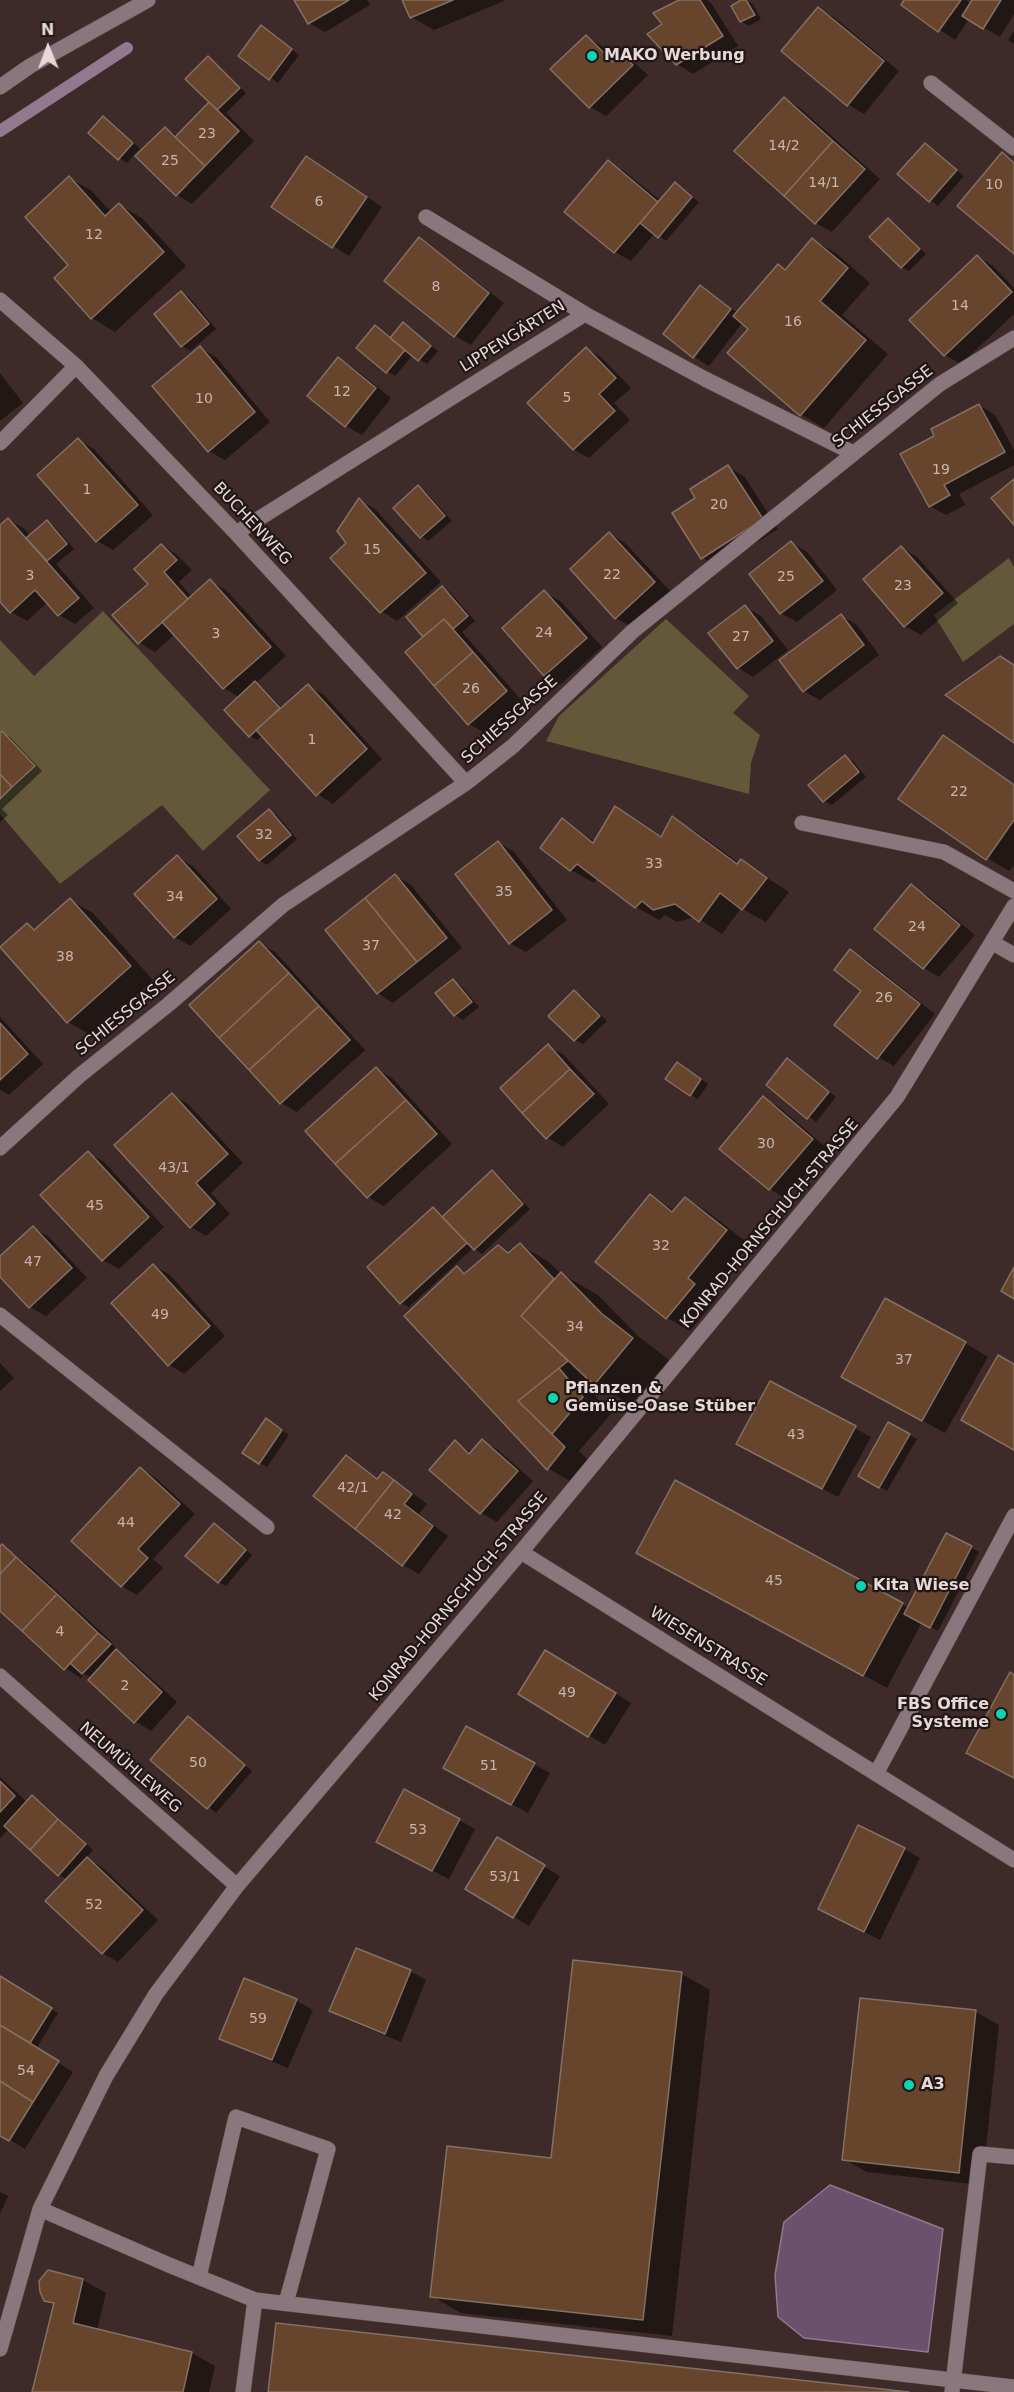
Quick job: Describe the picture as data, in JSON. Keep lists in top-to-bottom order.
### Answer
{
  "streets": {
    "street": [
      "LIPPENGÄRTEN",
      "SCHIESSGASSE",
      "BUCHENWEG",
      "KONRAD-HORNSCHUCH-STRASSE",
      "WIESENSTRASSE",
      "NEUMÜHLEWEG"
    ]
  },
  "crossings": [
    ["LIPPENGÄRTEN", "SCHIESSGASSE"],
    ["LIPPENGÄRTEN", "BUCHENWEG"],
    ["SCHIESSGASSE", "BUCHENWEG"],
    ["KONRAD-HORNSCHUCH-STRASSE", "WIESENSTRASSE"],
    ["KONRAD-HORNSCHUCH-STRASSE", "NEUMÜHLEWEG"]
  ],
  "places": [
    "MAKO Werbung",
    "Pflanzen & Gemüse-Oase Stüber",
    "Kita Wiese",
    "FBS Office Systeme",
    "A3"
  ],
  "house_numbers": [
    "23",
    "14/2",
    "25",
    "14/1",
    "10",
    "6",
    "12",
    "8",
    "14",
    "16",
    "12",
    "5",
    "10",
    "19",
    "1",
    "20",
    "15",
    "22",
    "3",
    "25",
    "23",
    "24",
    "3",
    "27",
    "26",
    "1",
    "22",
    "32",
    "33",
    "35",
    "34",
    "24",
    "37",
    "38",
    "26",
    "30",
    "43/1",
    "45",
    "32",
    "47",
    "49",
    "34",
    "37",
    "43",
    "42/1",
    "42",
    "44",
    "45",
    "4",
    "2",
    "49",
    "50",
    "51",
    "53",
    "53/1",
    "52",
    "59",
    "54"
  ],
  "north": "top"
}
